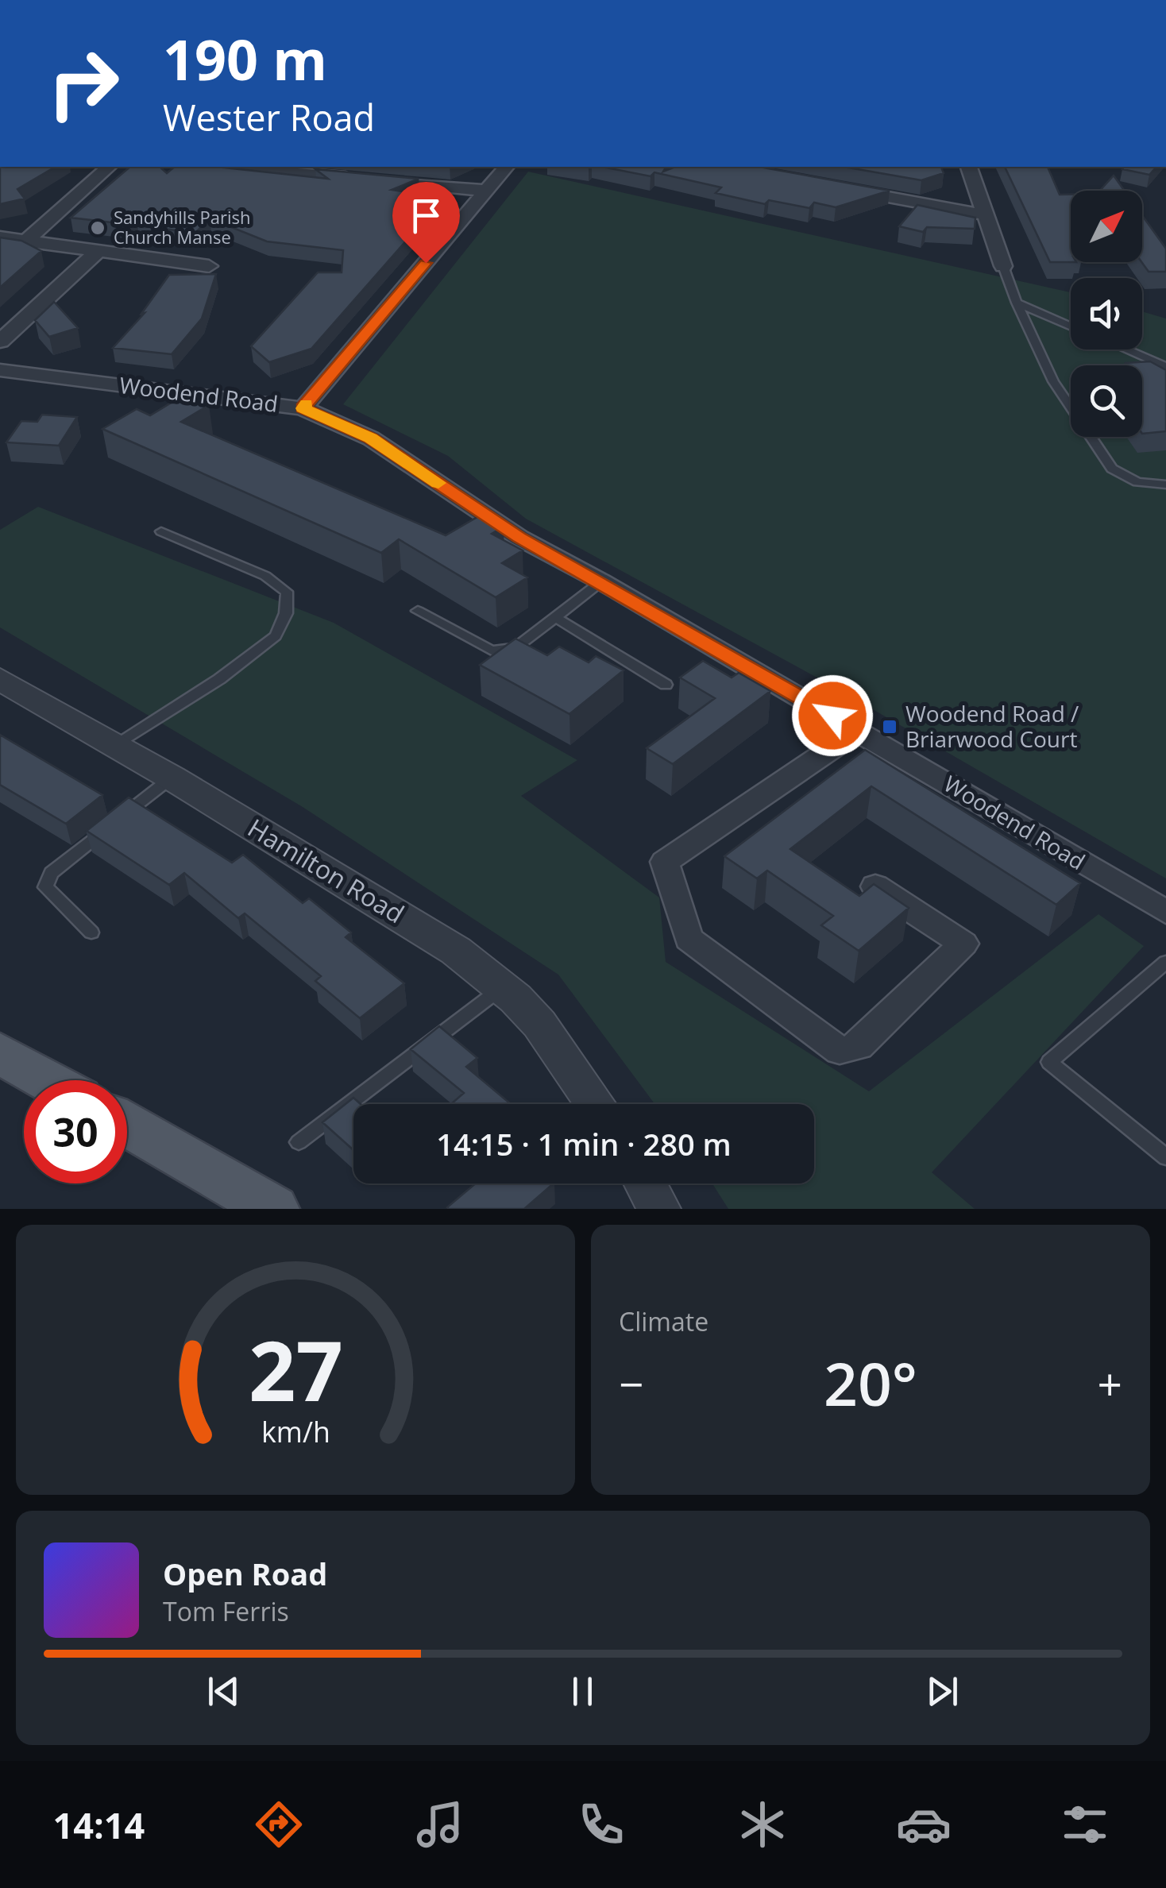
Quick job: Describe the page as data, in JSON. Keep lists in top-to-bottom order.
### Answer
{
  "streets": {
    "street": ["Woodend Road", "Hamilton Road"]
  },
  "places": {
    "other": ["Sandyhills Parish Church Manse"],
    "transit": ["Woodend Road / Briarwood Court"]
  },
  "north": "top right",
  "page": {
    "turn": ["190 m", "Wester Road"],
    "limit": "30",
    "trip": "14:15 · 1 min · 280 m",
    "tile": "Climate",
    "heat": ["−", "20°", "+"],
    "song": ["Open Road", "Tom Ferris"],
    "tabs": "14:14",
    "gauge": ["27", "km/h"]
  }
}
